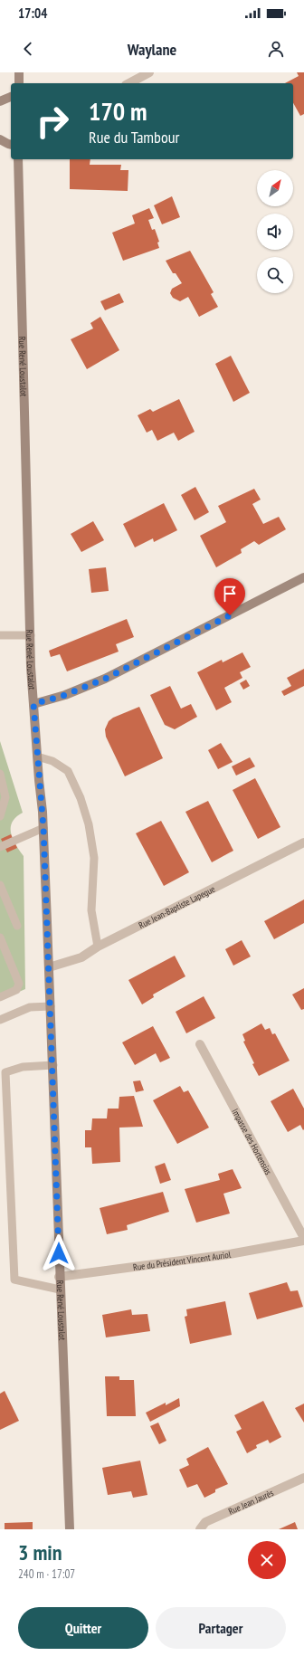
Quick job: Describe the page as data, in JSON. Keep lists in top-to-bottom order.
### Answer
{
  "streets": {
    "street": [
      "Rue René Loustalot",
      "Rue Jean-Baptiste Lapegue",
      "Impasse des Hortensias",
      "Rue du Président Vincent Auriol",
      "Rue Jean Jaurès"
    ]
  },
  "crossings": [
    ["Rue René Loustalot", "Rue Jean-Baptiste Lapegue"],
    ["Rue René Loustalot", "Rue du Président Vincent Auriol"],
    ["Impasse des Hortensias", "Rue du Président Vincent Auriol"]
  ],
  "north": "top right",
  "page": {
    "status": "17:04",
    "header": "Waylane",
    "turn": ["170 m", "Rue du Tambour"],
    "heading": ["3 min", "240 m · 17:07"],
    "buttons": ["Quitter", "Partager"]
  }
}
